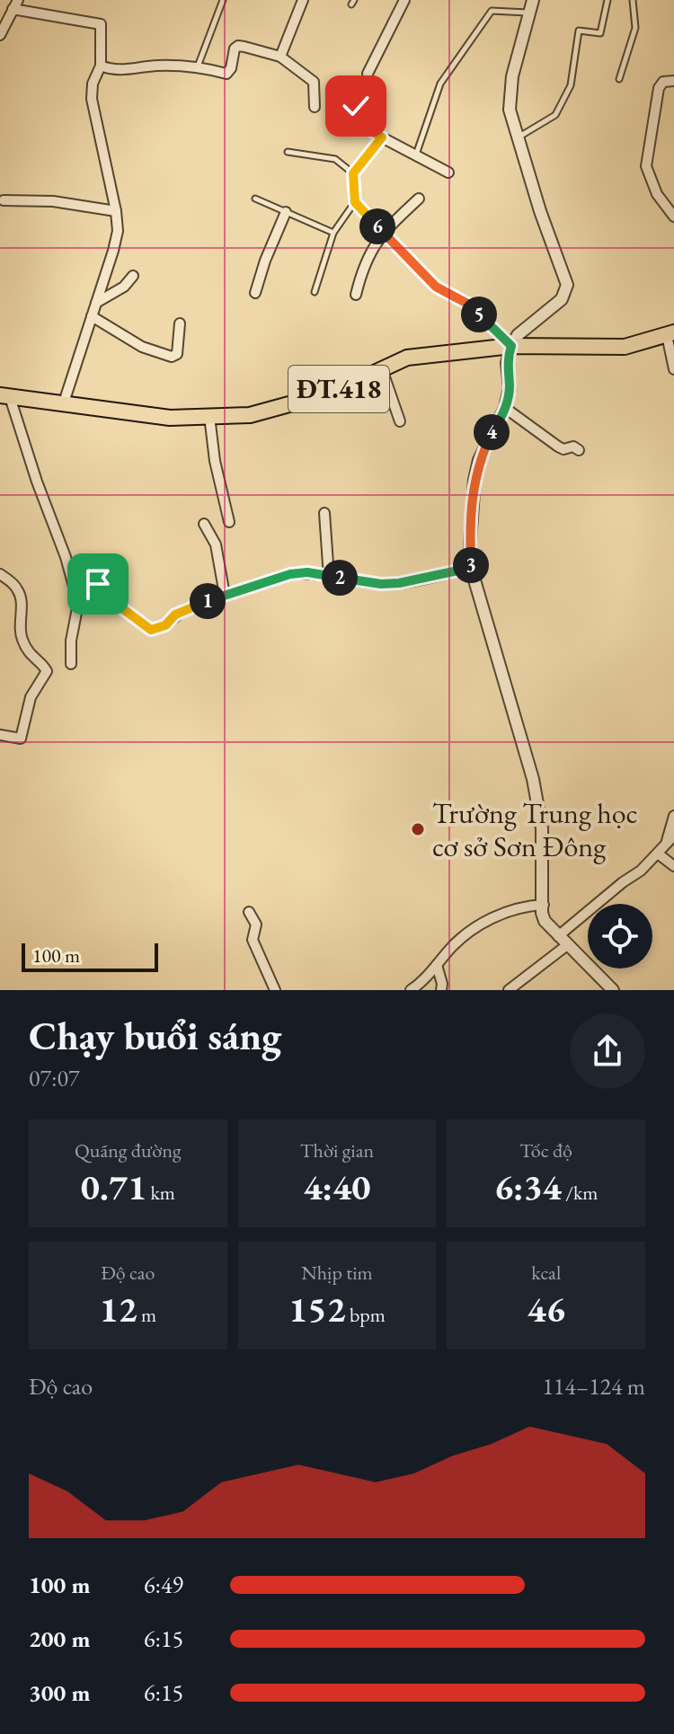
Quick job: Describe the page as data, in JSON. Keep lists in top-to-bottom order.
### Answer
{
  "streets": {
    "main road": ["ĐT.418"]
  },
  "places": ["Trường Trung học cơ sở Sơn Đông"],
  "scale_bar": "100 m",
  "page": {
    "pins": [
      "6",
      "5",
      "4",
      "3",
      "2",
      "1"
    ],
    "scale": "100 m",
    "heading": ["Chạy buổi sáng", "07:07"],
    "stats": [
      ["Quãng đường", "0.71 km"],
      ["Thời gian", "4:40"],
      ["Tốc độ", "6:34 /km"],
      ["Độ cao", "12 m"],
      ["Nhịp tim", "152 bpm"],
      ["kcal", "46"]
    ],
    "chart": ["Độ cao", "114–124 m"],
    "list": [
      {
        "name": "100 m",
        "note": "6:49"
      },
      {
        "name": "200 m",
        "note": "6:15"
      },
      {
        "name": "300 m",
        "note": "6:15"
      }
    ]
  }
}
